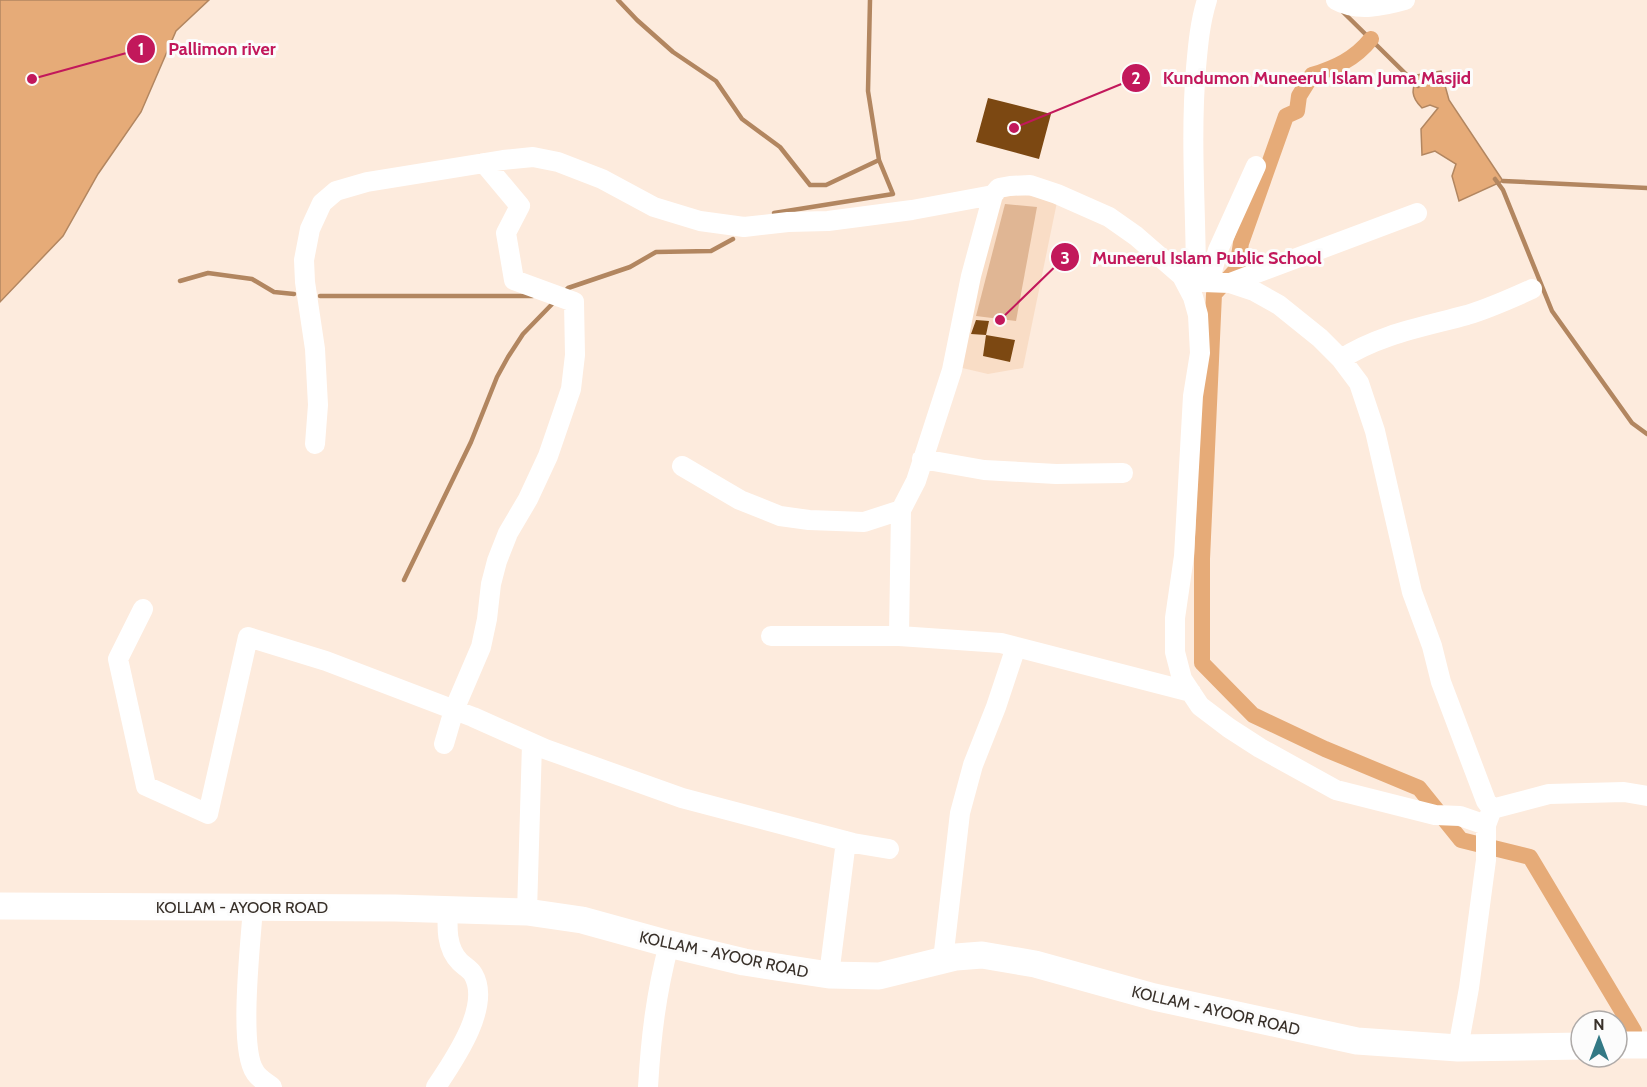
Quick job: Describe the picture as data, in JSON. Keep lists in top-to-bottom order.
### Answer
{
  "streets": {
    "main road": ["KOLLAM - AYOOR ROAD"]
  },
  "places": ["Pallimon river", "Kundumon Muneerul Islam Juma Masjid", "Muneerul Islam Public School"],
  "north": "top"
}
